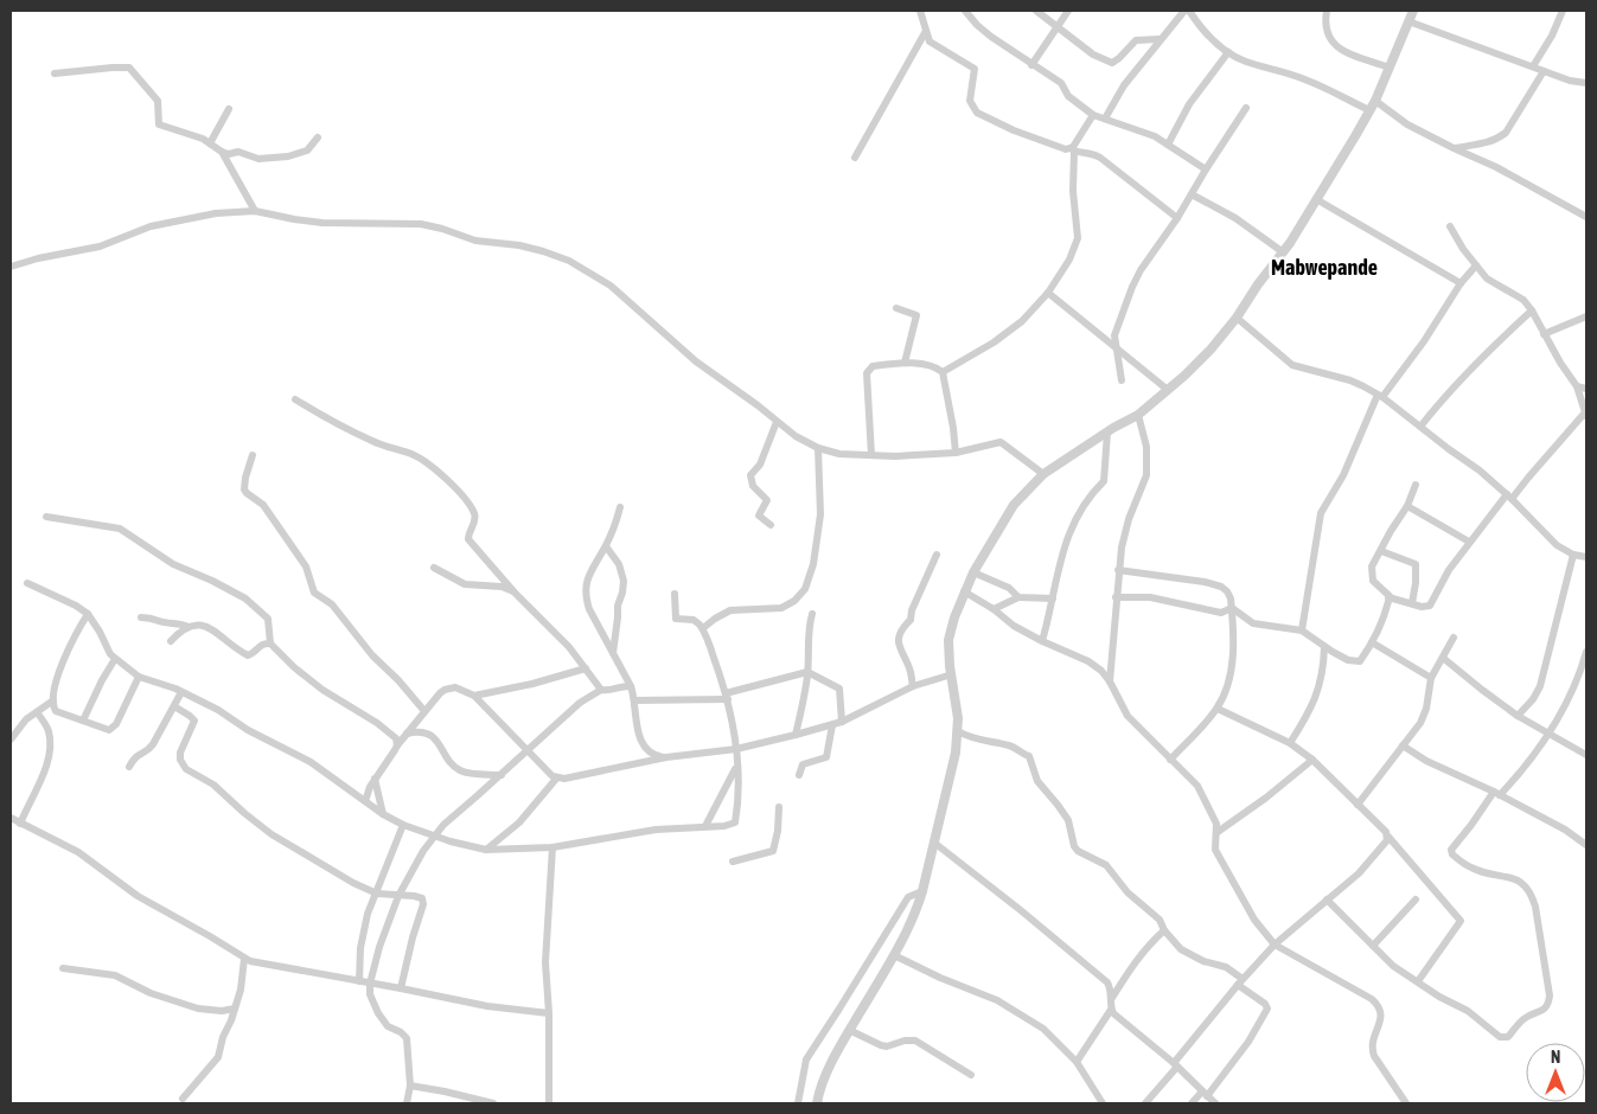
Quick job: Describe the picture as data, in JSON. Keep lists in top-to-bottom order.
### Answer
{
  "districts": ["Mabwepande"],
  "north": "top"
}
